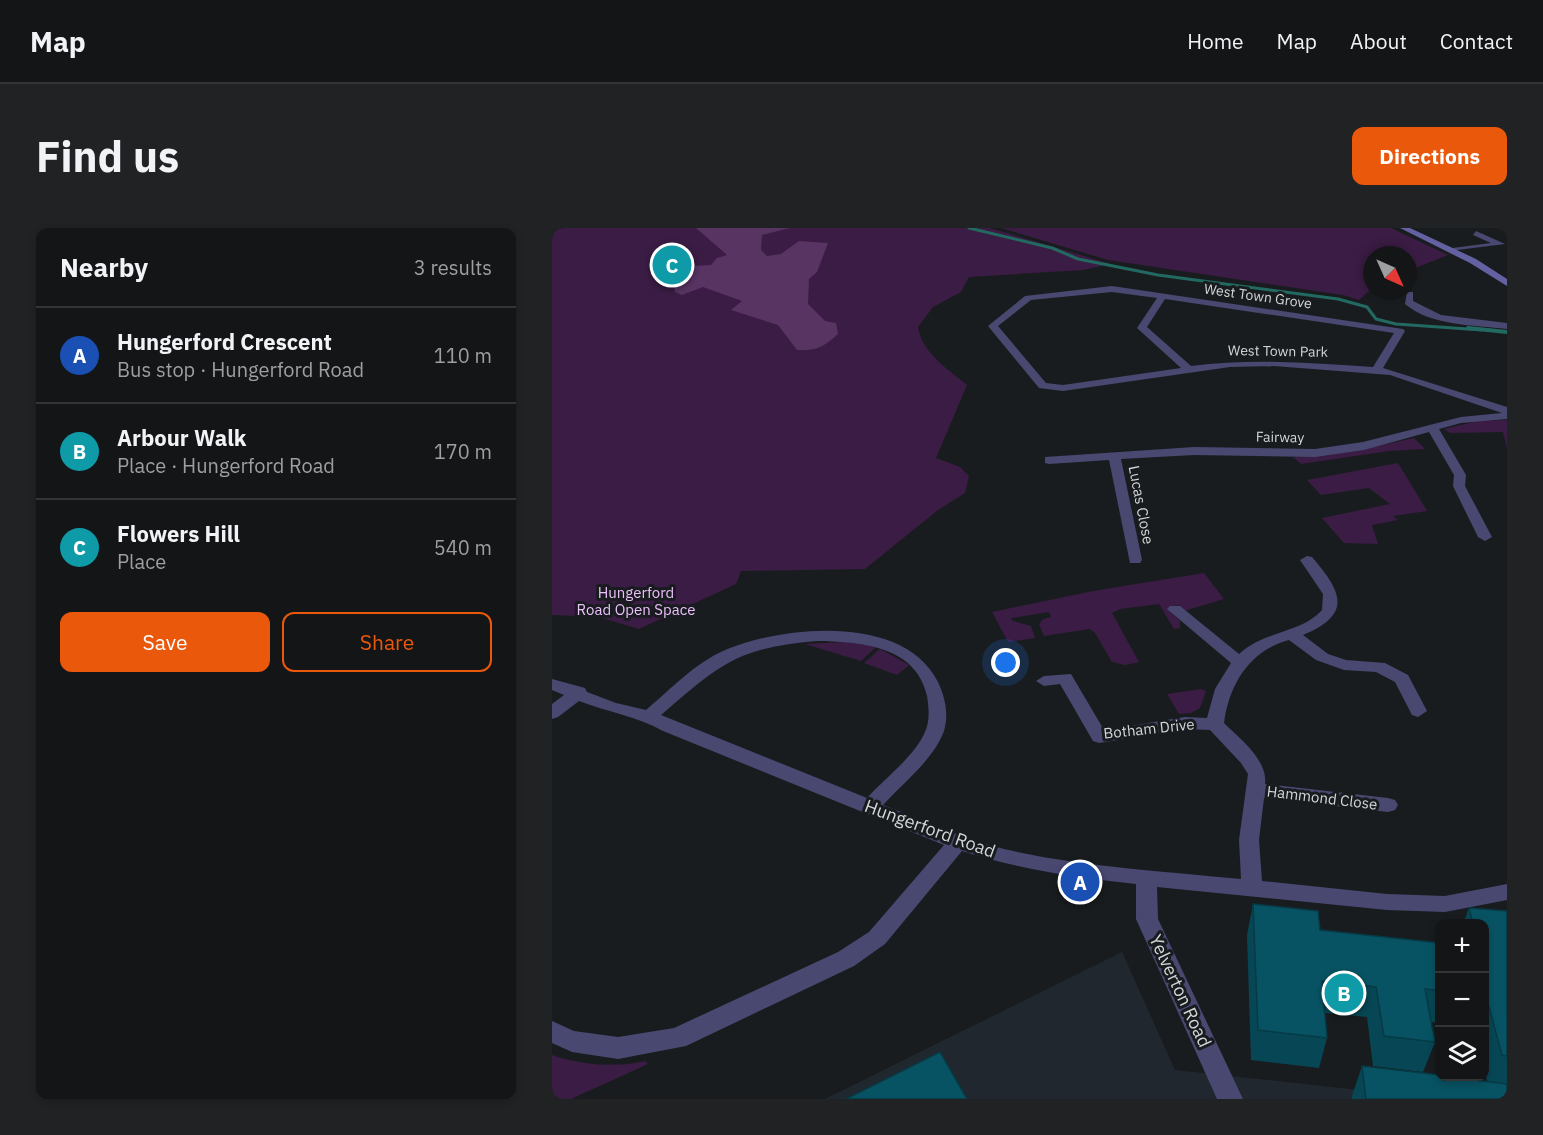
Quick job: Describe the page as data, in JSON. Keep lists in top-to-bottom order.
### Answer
{
  "streets": {
    "street": [
      "West Town Grove",
      "West Town Park",
      "Fairway",
      "Lucas Close",
      "Botham Drive",
      "Hammond Close",
      "Hungerford Road",
      "Yelverton Road"
    ]
  },
  "crossings": [
    ["West Town Grove", "West Town Park"],
    ["West Town Park", "Fairway"],
    ["Fairway", "Lucas Close"],
    ["Hungerford Road", "Yelverton Road"]
  ],
  "parks": ["Hungerford Road Open Space"],
  "north": "bottom right",
  "page": {
    "header": "Map",
    "nav": [
      "Home",
      "Map",
      "About",
      "Contact"
    ],
    "buttons": [
      "Directions",
      ["Save", "Share"]
    ],
    "title": "Find us",
    "heading": ["Nearby", "3 results"],
    "pins": ["C", "A", "B"],
    "list": [
      {
        "mark": "A",
        "name": "Hungerford Crescent",
        "note": "Bus stop · Hungerford Road",
        "value": "110 m"
      },
      {
        "mark": "B",
        "name": "Arbour Walk",
        "note": "Place · Hungerford Road",
        "value": "170 m"
      },
      {
        "mark": "C",
        "name": "Flowers Hill",
        "note": "Place",
        "value": "540 m"
      }
    ],
    "map_buttons": ["+", "−"]
  }
}
